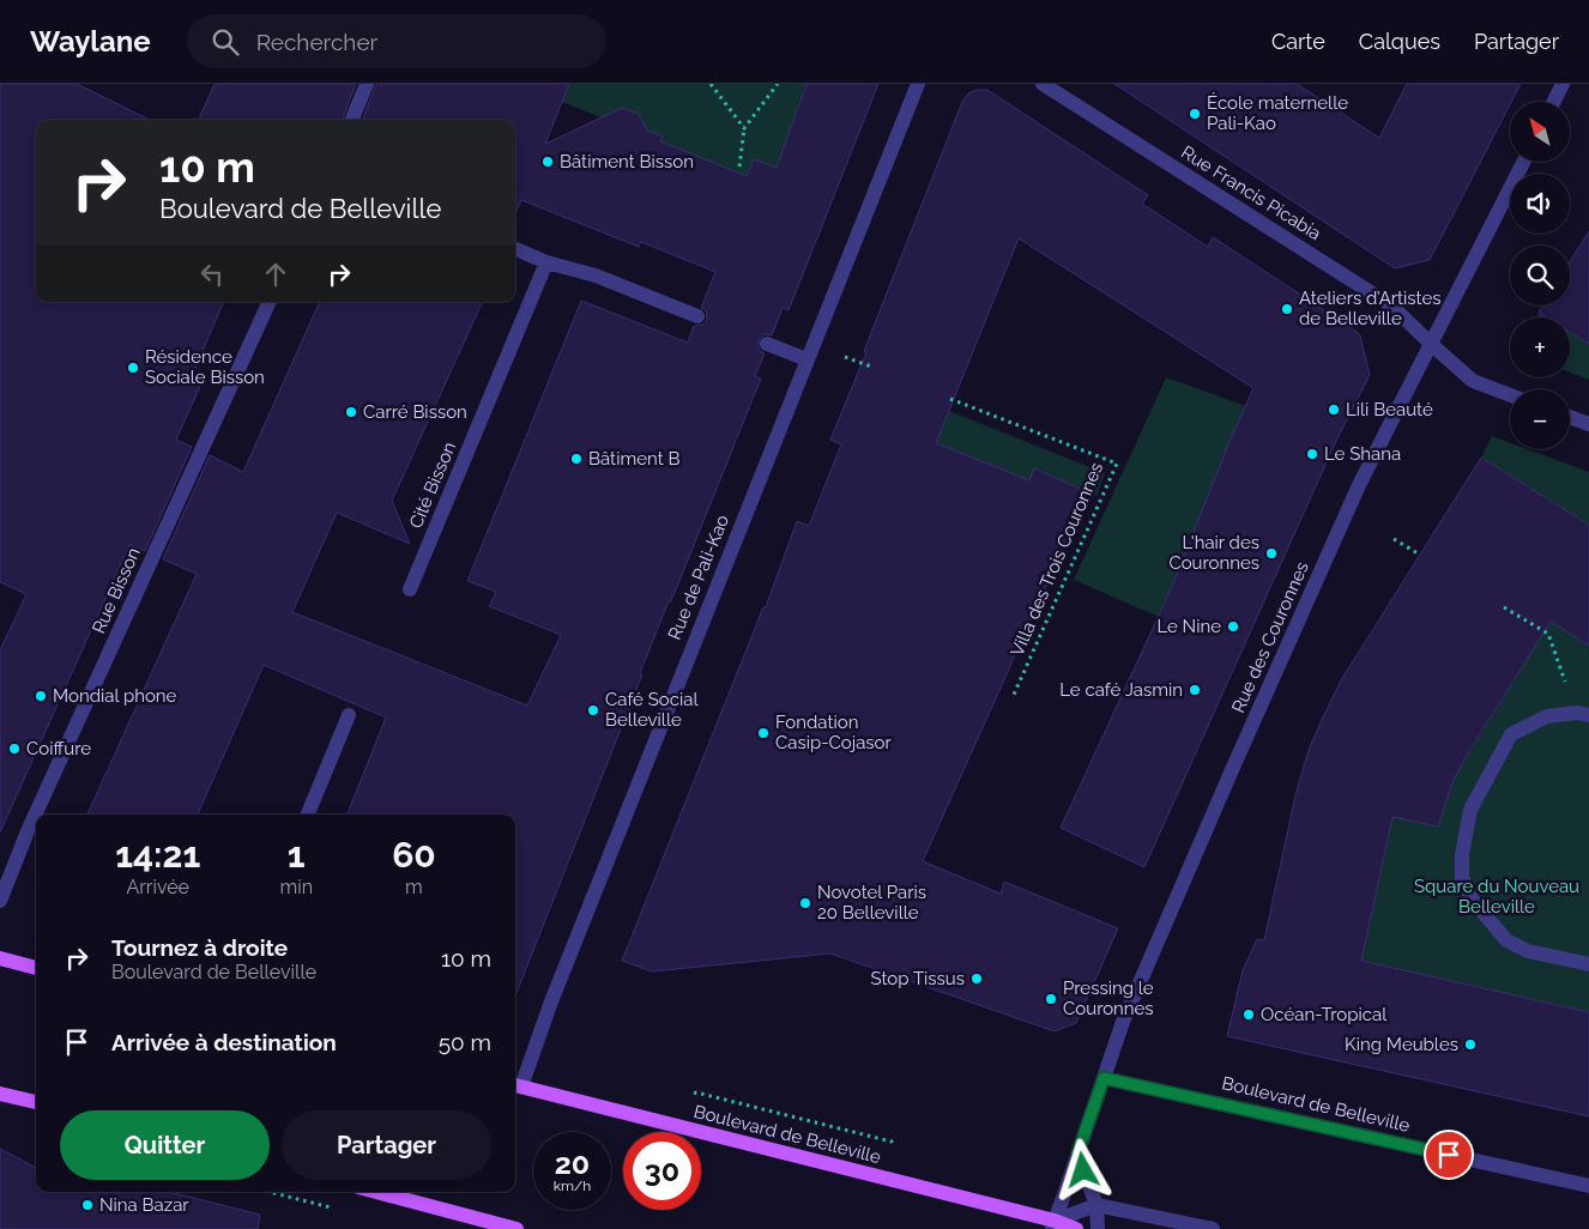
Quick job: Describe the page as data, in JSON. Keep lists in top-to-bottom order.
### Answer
{
  "streets": {
    "main road": ["Boulevard de Belleville"],
    "street": [
      "Rue Francis Picabia",
      "Cité Bisson",
      "Rue de Pali-Kao",
      "Rue Bisson",
      "Rue des Couronnes"
    ],
    "path": ["Villa des Trois Couronnes"]
  },
  "crossings": [
    ["Rue Francis Picabia", "Rue des Couronnes"],
    ["Rue de Pali-Kao", "Boulevard de Belleville"],
    ["Rue des Couronnes", "Boulevard de Belleville"]
  ],
  "parks": ["Square du Nouveau Belleville"],
  "places": [
    "École maternelle Pali-Kao",
    "Bâtiment Bisson",
    "Ateliers d’Artistes de Belleville",
    "Résidence Sociale Bisson",
    "Lili Beauté",
    "Carré Bisson",
    "Le Shana",
    "Bâtiment B",
    "L'hair des Couronnes",
    "Le Nine",
    "Le café Jasmin",
    "Mondial phone",
    "Café Social Belleville",
    "Fondation Casip-Cojasor",
    "Coiffure",
    "Novotel Paris 20 Belleville",
    "Stop Tissus",
    "Pressing le Couronnes",
    "Océan-Tropical",
    "King Meubles",
    "Nina Bazar"
  ],
  "north": "top left",
  "page": {
    "header": "Waylane",
    "search": "Rechercher",
    "nav": ["Carte", "Calques", "Partager"],
    "map_buttons": ["+", "−"],
    "turn": ["10 m", "Boulevard de Belleville"],
    "eta": [
      "14:21",
      "Arrivée",
      "1",
      "min",
      "60",
      "m"
    ],
    "list": [
      {
        "name": "Tournez à droite",
        "note": "Boulevard de Belleville",
        "value": "10 m"
      },
      {
        "name": "Arrivée à destination",
        "value": "50 m"
      }
    ],
    "buttons": ["Quitter", "Partager"],
    "speed": "20 km/h",
    "limit": "30"
  }
}
